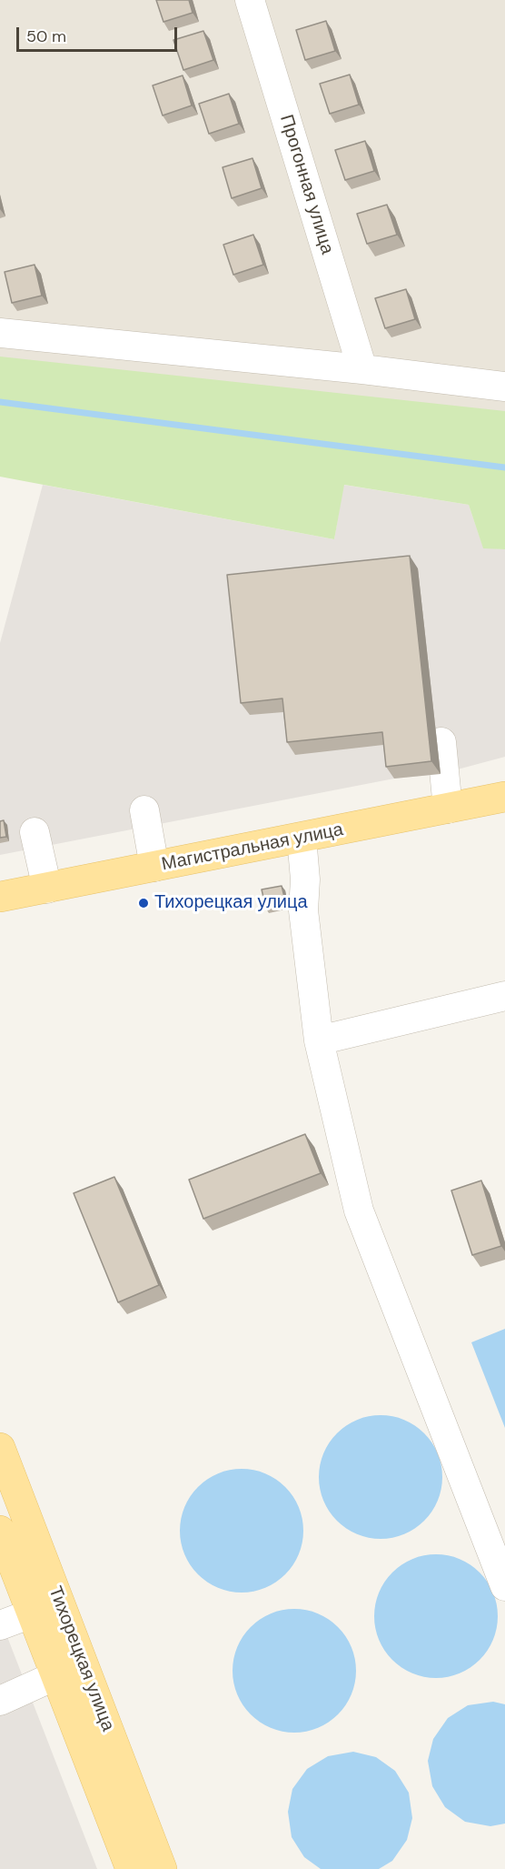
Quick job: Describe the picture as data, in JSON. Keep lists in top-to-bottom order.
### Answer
{
  "streets": {
    "main road": ["Магистральная улица", "Тихорецкая улица"],
    "street": ["Прогонная улица"]
  },
  "places": ["Тихорецкая улица"],
  "scale_bar": "50 m"
}
